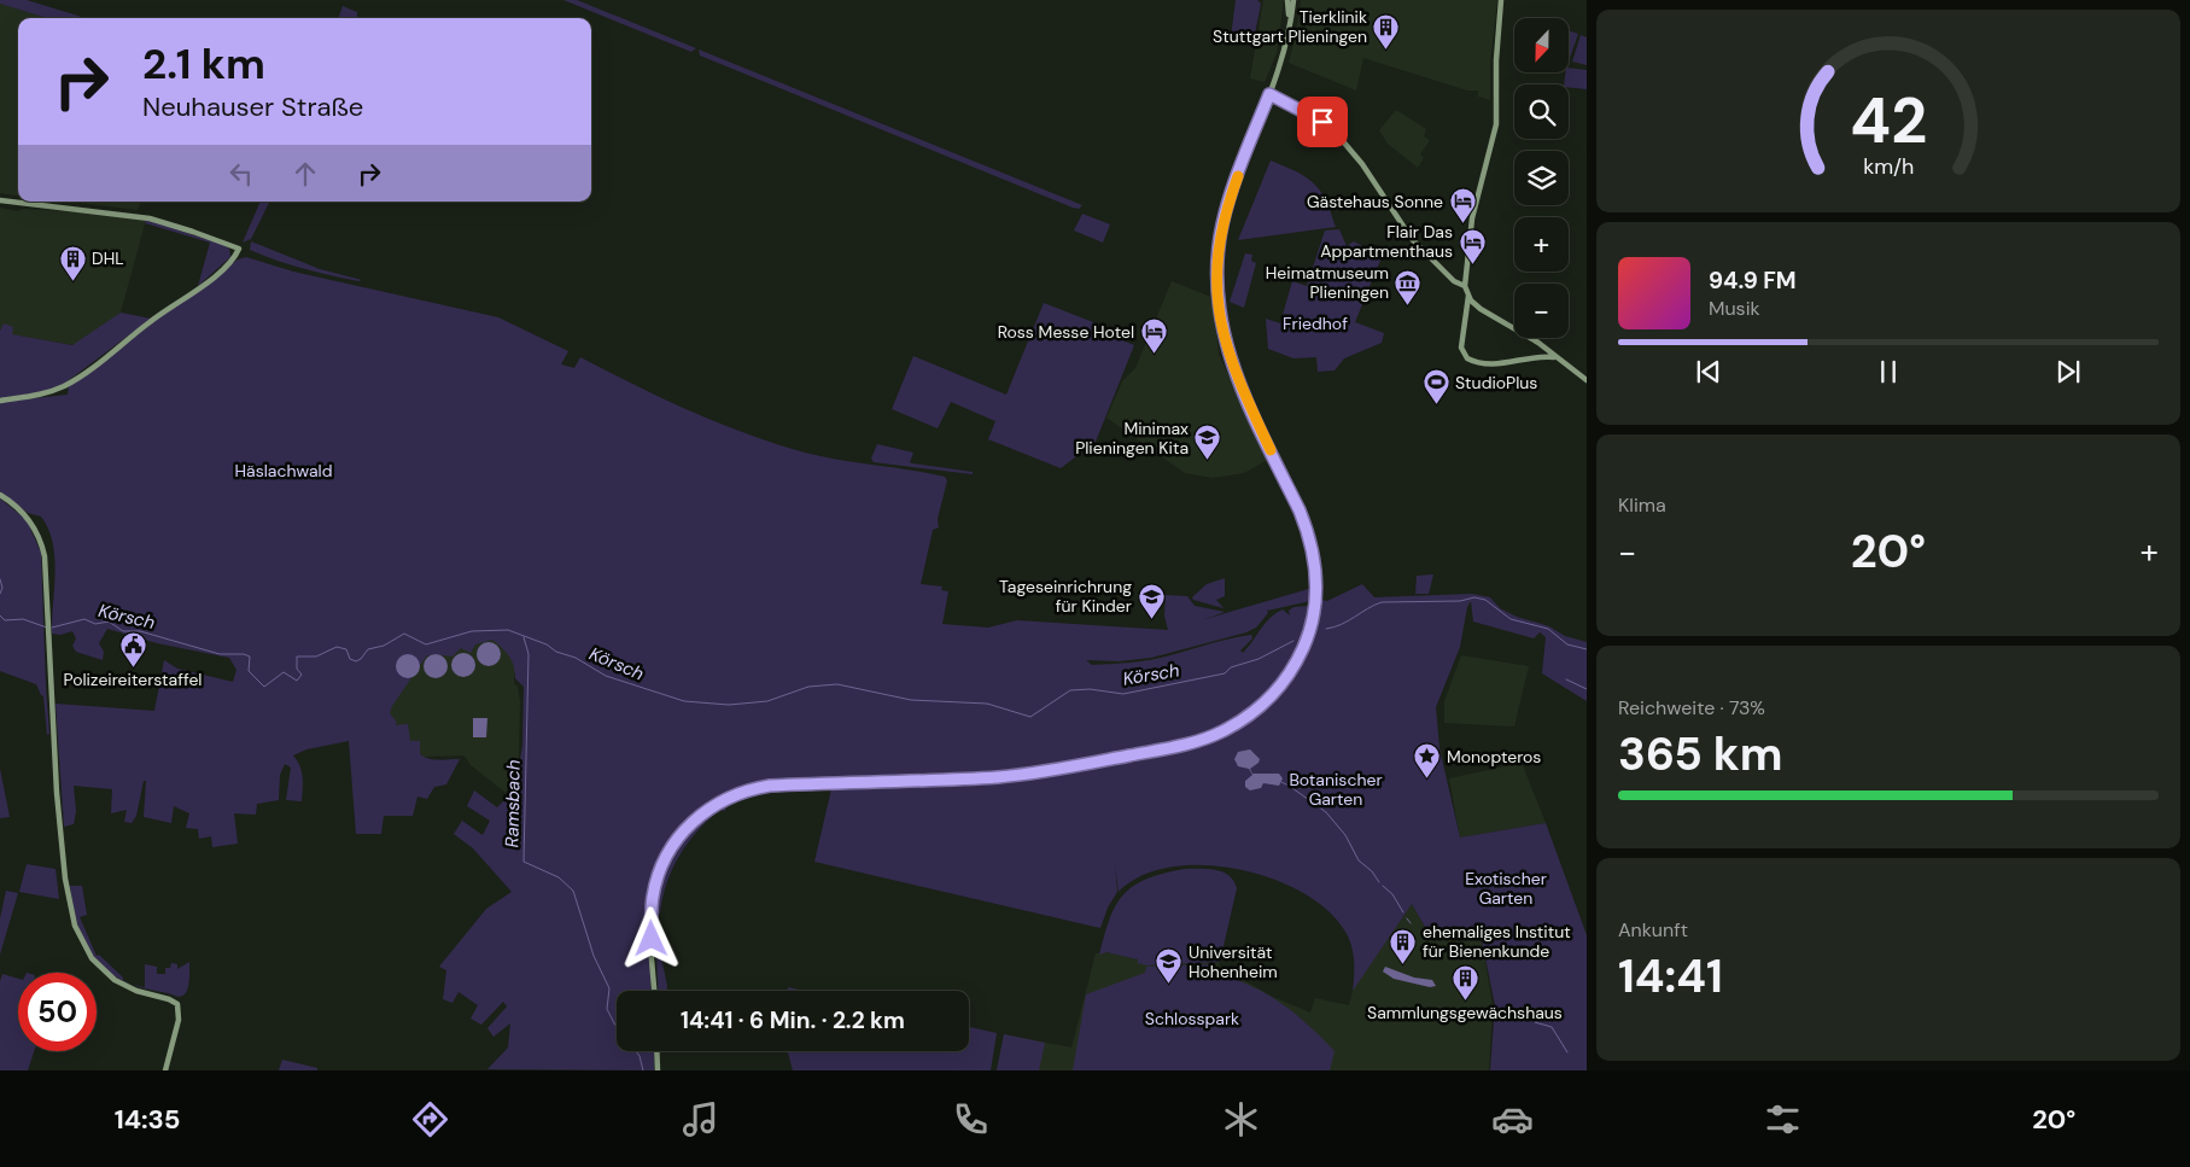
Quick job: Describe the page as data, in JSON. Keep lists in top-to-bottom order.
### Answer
{
  "water": ["Körsch", "Ramsbach"],
  "parks": [
    "Friedhof",
    "Häslachwald",
    "Botanischer Garten",
    "Exotischer Garten",
    "Schlosspark"
  ],
  "places": {
    "building": [
      "Tierklinik Stuttgart Plieningen",
      "DHL",
      "ehemaliges Institut für Bienenkunde",
      "Sammlungsgewächshaus"
    ],
    "hotel": ["Gästehaus Sonne", "Flair Das Appartmenthaus", "Ross Messe Hotel"],
    "museum": ["Heimatmuseum Plieningen"],
    "sports": ["StudioPlus"],
    "school or university": ["Minimax Plieningen Kita", "Tageseinrichrung für Kinder", "Universität Hohenheim"],
    "public building": ["Polizeireiterstaffel"],
    "place": ["Monopteros"]
  },
  "north": "bottom",
  "page": {
    "map_buttons": ["+", "−"],
    "turn": ["2.1 km", "Neuhauser Straße"],
    "song": ["94.9 FM", "Musik"],
    "tile": [
      "Klima",
      ["Reichweite · 73%", "365 km"],
      ["Ankunft", "14:41"]
    ],
    "heat": ["−", "20°", "+"],
    "limit": "50",
    "trip": "14:41 · 6 Min. · 2.2 km",
    "tabs": ["14:35", "20°"],
    "gauge": ["42", "km/h"]
  }
}
